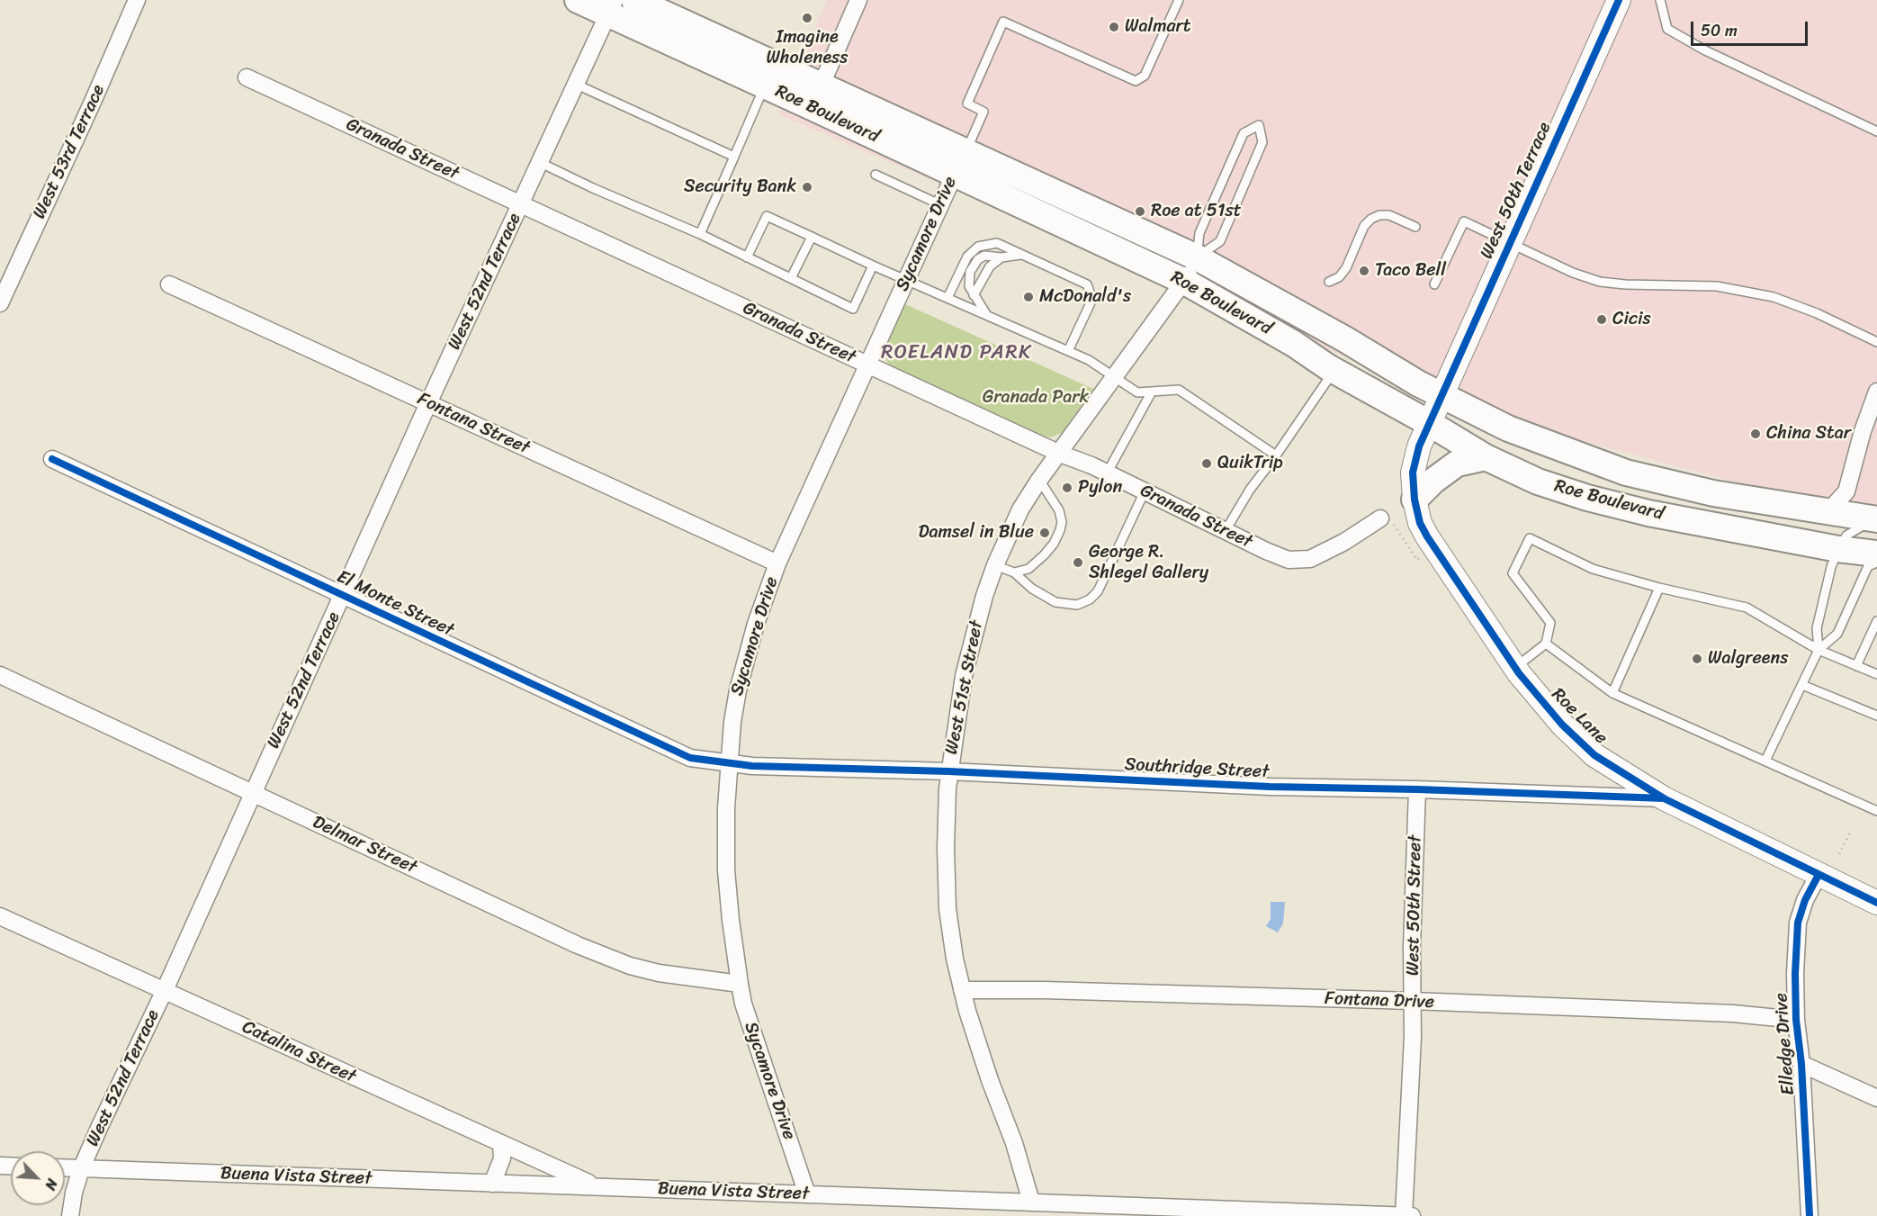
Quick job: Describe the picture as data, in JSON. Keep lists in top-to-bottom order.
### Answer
{
  "streets": {
    "main road": ["Roe Boulevard"],
    "street": [
      "Granada Street",
      "West 53rd Terrace",
      "West 50th Terrace",
      "Sycamore Drive",
      "West 52nd Terrace",
      "Fontana Street",
      "El Monte Street",
      "West 51st Street",
      "Roe Lane",
      "Southridge Street",
      "Delmar Street",
      "West 50th Street",
      "Fontana Drive",
      "Elledge Drive",
      "Catalina Street",
      "Buena Vista Street"
    ]
  },
  "crossings": [
    ["Roe Boulevard", "West 50th Terrace"],
    ["Roe Boulevard", "Sycamore Drive"],
    ["Roe Boulevard", "West 52nd Terrace"],
    ["Roe Boulevard", "West 51st Street"],
    ["Roe Boulevard", "Roe Lane"],
    ["Granada Street", "Sycamore Drive"],
    ["Granada Street", "West 52nd Terrace"],
    ["Granada Street", "West 51st Street"],
    ["West 50th Terrace", "Roe Lane"],
    ["Sycamore Drive", "Fontana Street"],
    ["Sycamore Drive", "El Monte Street"],
    ["Sycamore Drive", "Southridge Street"],
    ["Sycamore Drive", "Delmar Street"],
    ["Sycamore Drive", "Buena Vista Street"],
    ["West 52nd Terrace", "Fontana Street"],
    ["West 52nd Terrace", "El Monte Street"],
    ["West 52nd Terrace", "Delmar Street"],
    ["West 52nd Terrace", "Catalina Street"],
    ["West 52nd Terrace", "Buena Vista Street"],
    ["El Monte Street", "Southridge Street"],
    ["West 51st Street", "Southridge Street"],
    ["West 51st Street", "Fontana Drive"],
    ["West 51st Street", "Buena Vista Street"],
    ["Roe Lane", "Southridge Street"],
    ["Roe Lane", "Elledge Drive"],
    ["Southridge Street", "West 50th Street"],
    ["West 50th Street", "Fontana Drive"],
    ["West 50th Street", "Buena Vista Street"],
    ["Fontana Drive", "Elledge Drive"],
    ["Catalina Street", "Buena Vista Street"]
  ],
  "districts": ["ROELAND PARK"],
  "parks": ["Granada Park"],
  "places": [
    "Imagine Wholeness",
    "Walmart",
    "Security Bank",
    "Roe at 51st",
    "Taco Bell",
    "McDonald's",
    "Cicis",
    "China Star",
    "QuikTrip",
    "Pylon",
    "Damsel in Blue",
    "George R. Shlegel Gallery",
    "Walgreens"
  ],
  "scale_bar": "50 m",
  "north": "bottom right"
}
